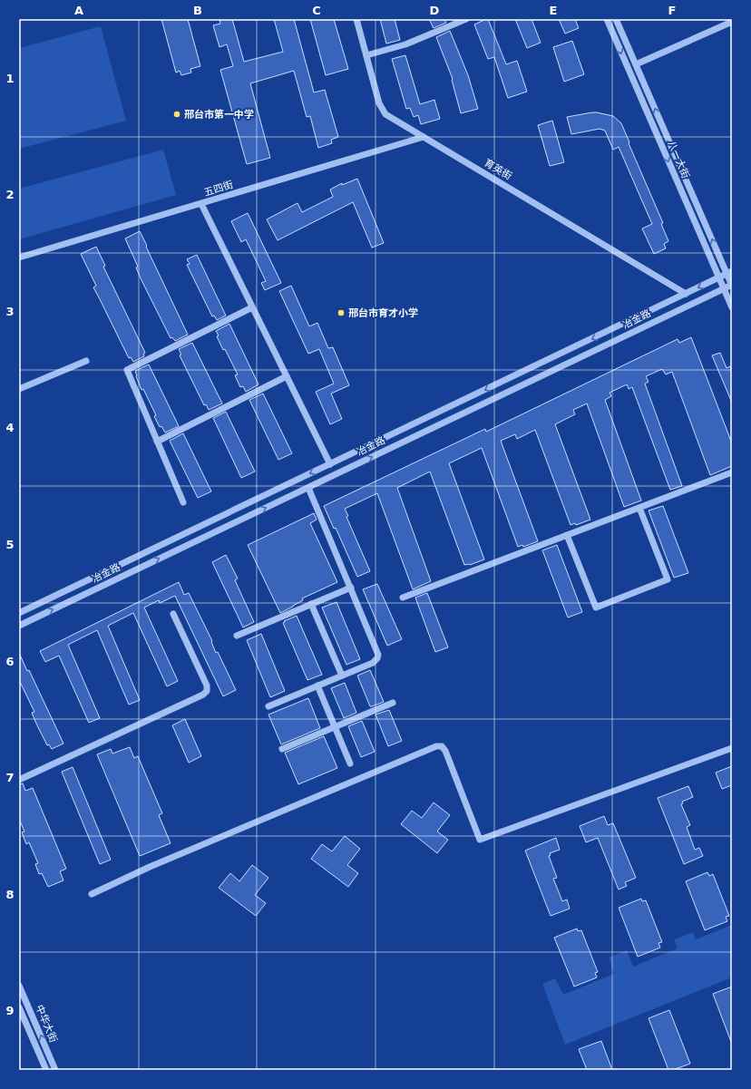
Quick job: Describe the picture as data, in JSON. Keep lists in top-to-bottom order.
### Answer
{
  "streets": {
    "street": [
      "八一大街",
      "育英街",
      "五四街",
      "冶金路",
      "中华大街"
    ]
  },
  "crossings": [
    ["八一大街", "冶金路"],
    ["育英街", "五四街"],
    ["育英街", "冶金路"]
  ],
  "places": ["邢台市第一中学", "邢台市育才小学"],
  "grid": {
    "columns": [
      "A",
      "B",
      "C",
      "D",
      "E",
      "F"
    ],
    "rows": [
      "1",
      "2",
      "3",
      "4",
      "5",
      "6",
      "7",
      "8",
      "9"
    ]
  }
}
